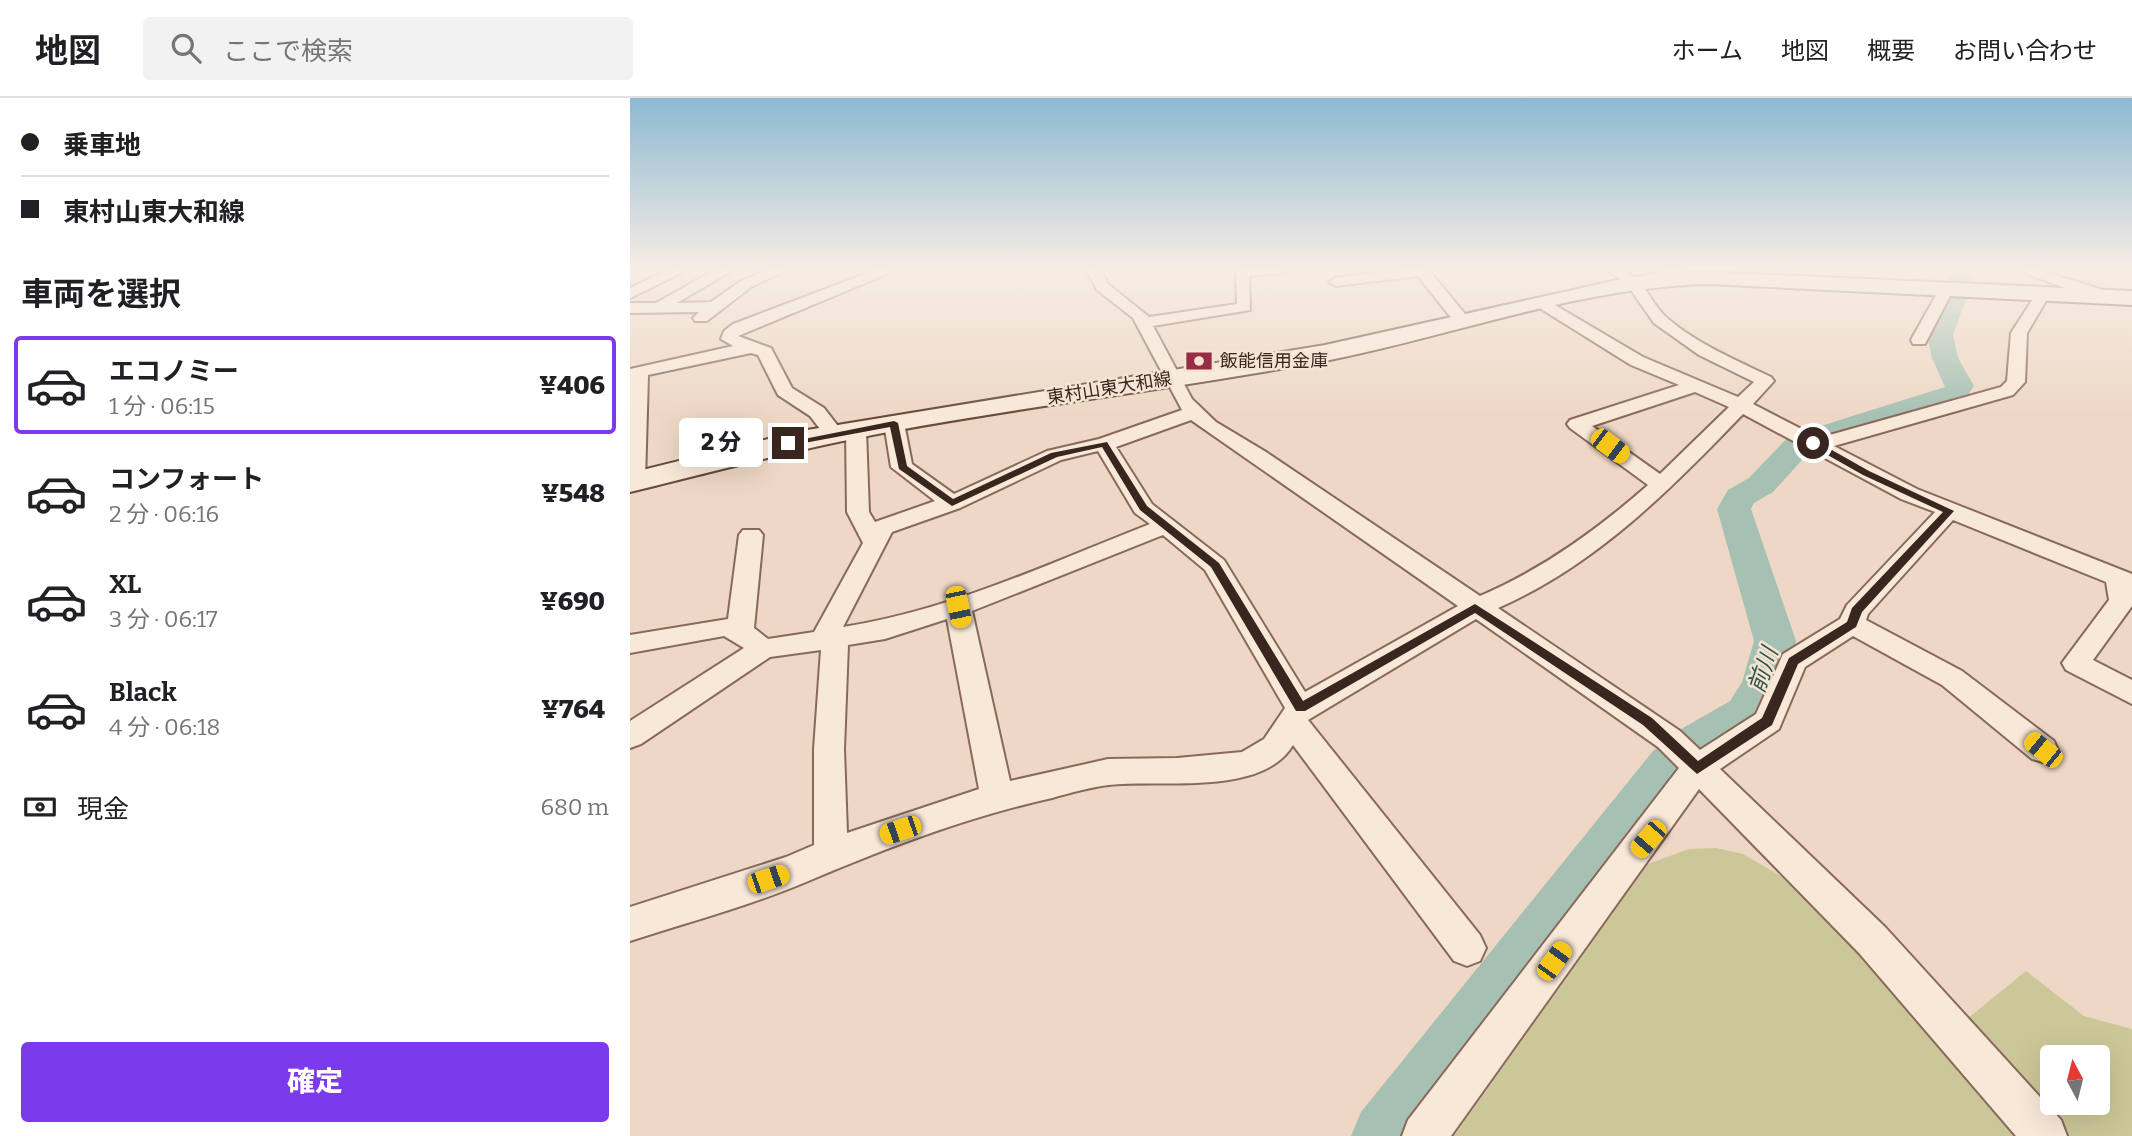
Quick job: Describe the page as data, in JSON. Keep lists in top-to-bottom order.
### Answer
{
  "streets": {
    "main road": ["東村山東大和線"]
  },
  "water": ["前川"],
  "places": {
    "bank": ["飯能信用金庫"]
  },
  "north": "top",
  "page": {
    "header": "地図",
    "search": "ここで検索",
    "nav": [
      "ホーム",
      "地図",
      "概要",
      "お問い合わせ"
    ],
    "banner": ["乗車地", "東村山東大和線"],
    "heading": "車両を選択",
    "list": [
      {
        "name": "エコノミー",
        "note": "1 分 · 06:15",
        "value": "¥406"
      },
      {
        "name": "コンフォート",
        "note": "2 分 · 06:16",
        "value": "¥548"
      },
      {
        "name": "XL",
        "note": "3 分 · 06:17",
        "value": "¥690"
      },
      {
        "name": "Black",
        "note": "4 分 · 06:18",
        "value": "¥764"
      }
    ],
    "bubble": "2 分",
    "pay": ["現金", "680 m"],
    "buttons": "確定"
  }
}
